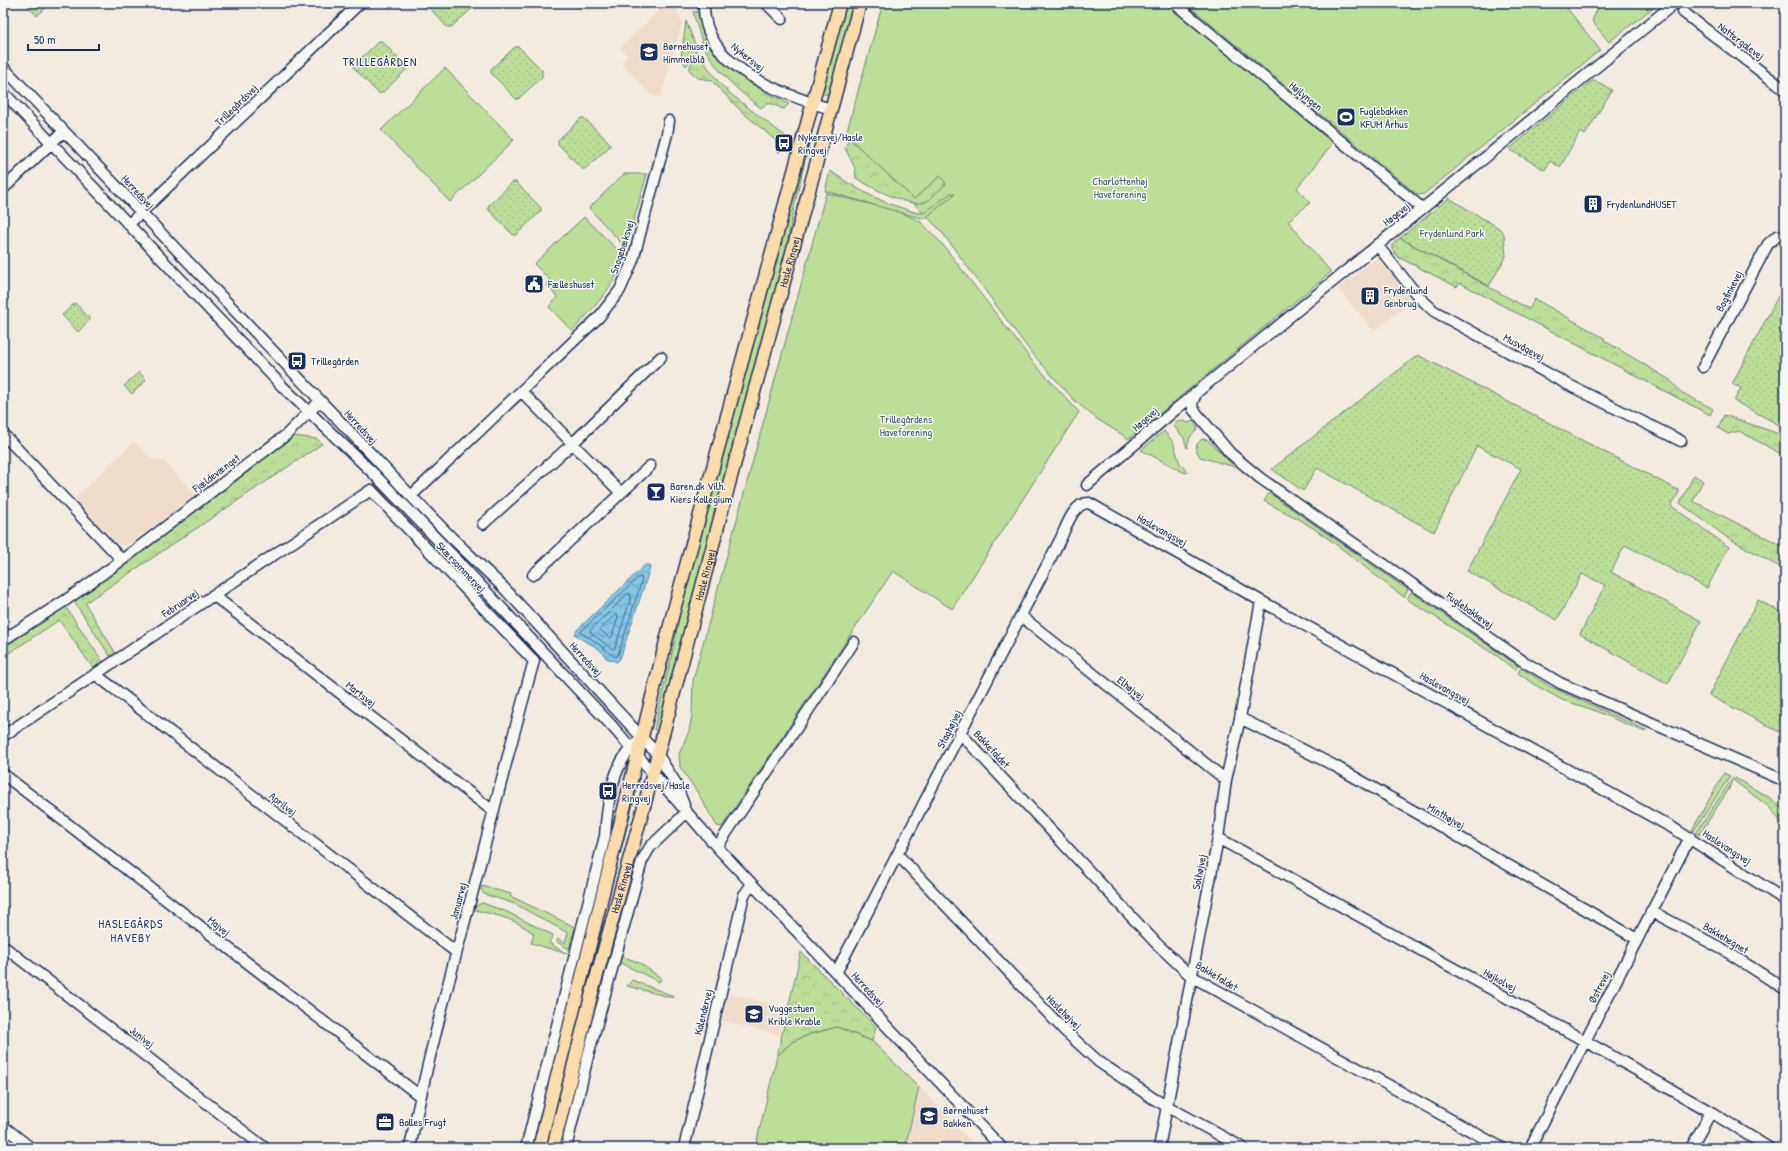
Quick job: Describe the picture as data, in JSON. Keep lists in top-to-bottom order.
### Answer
{
  "streets": {
    "main road": ["Hasle Ringvej"],
    "street": [
      "Nattergalevej",
      "Nykersvej",
      "Højlyngen",
      "Trillegårdsvej",
      "Herredsvej",
      "Høgevej",
      "Snogebæksvej",
      "Bogfinkevej",
      "Musvågevej",
      "Fjældevænget",
      "Haslevangsvej",
      "Skærsommervej",
      "Februarvej",
      "Fuglebakkevej",
      "Elhøjvej",
      "Martsvej",
      "Staghøjvej",
      "Bakkefaldet",
      "Aprilvej",
      "Minthøjvej",
      "Solhøjvej",
      "Januarvej",
      "Majvej",
      "Bakkehegnet",
      "Højkolvej",
      "Østrevej",
      "Kalendervej",
      "Haslehøjvej",
      "Junivej"
    ]
  },
  "crossings": [
    ["Nykersvej", "Hasle Ringvej"],
    ["Højlyngen", "Høgevej"],
    ["Trillegårdsvej", "Herredsvej"],
    ["Herredsvej", "Snogebæksvej"],
    ["Herredsvej", "Hasle Ringvej"],
    ["Herredsvej", "Fjældevænget"],
    ["Herredsvej", "Staghøjvej"],
    ["Herredsvej", "Kalendervej"],
    ["Høgevej", "Musvågevej"],
    ["Høgevej", "Fuglebakkevej"],
    ["Haslevangsvej", "Staghøjvej"],
    ["Haslevangsvej", "Solhøjvej"],
    ["Haslevangsvej", "Østrevej"],
    ["Skærsommervej", "Februarvej"],
    ["Skærsommervej", "Januarvej"],
    ["Februarvej", "Martsvej"],
    ["Februarvej", "Aprilvej"],
    ["Elhøjvej", "Staghøjvej"],
    ["Elhøjvej", "Solhøjvej"],
    ["Martsvej", "Januarvej"],
    ["Staghøjvej", "Bakkefaldet"],
    ["Staghøjvej", "Haslehøjvej"],
    ["Bakkefaldet", "Solhøjvej"],
    ["Aprilvej", "Januarvej"],
    ["Minthøjvej", "Solhøjvej"],
    ["Minthøjvej", "Østrevej"],
    ["Solhøjvej", "Højkolvej"],
    ["Solhøjvej", "Haslehøjvej"],
    ["Januarvej", "Majvej"],
    ["Bakkehegnet", "Østrevej"],
    ["Højkolvej", "Østrevej"]
  ],
  "districts": ["TRILLEGÅRDEN", "HASLEGÅRDS HAVEBY"],
  "parks": ["Charlottenhøj Haveforening", "Frydenlund Park", "Trillegårdens Haveforening"],
  "places": {
    "school or university": ["Børnehuset Himmelblå", "Vuggestuen Krible Krable", "Børnehuset Bakken"],
    "sports": ["Fuglebakken KFUM Århus"],
    "bus stop": ["Nykersvej/Hasle Ringvej", "Trillegården", "Herredsvej/Hasle Ringvej"],
    "building": ["FrydenlundHUSET", "Frydenlund Genbrug"],
    "public building": ["Fælleshuset"],
    "bar": ["Baren.dk Vilh. Kiers Kollegium"],
    "office": ["Balles Frugt"]
  },
  "scale_bar": "50 m"
}
